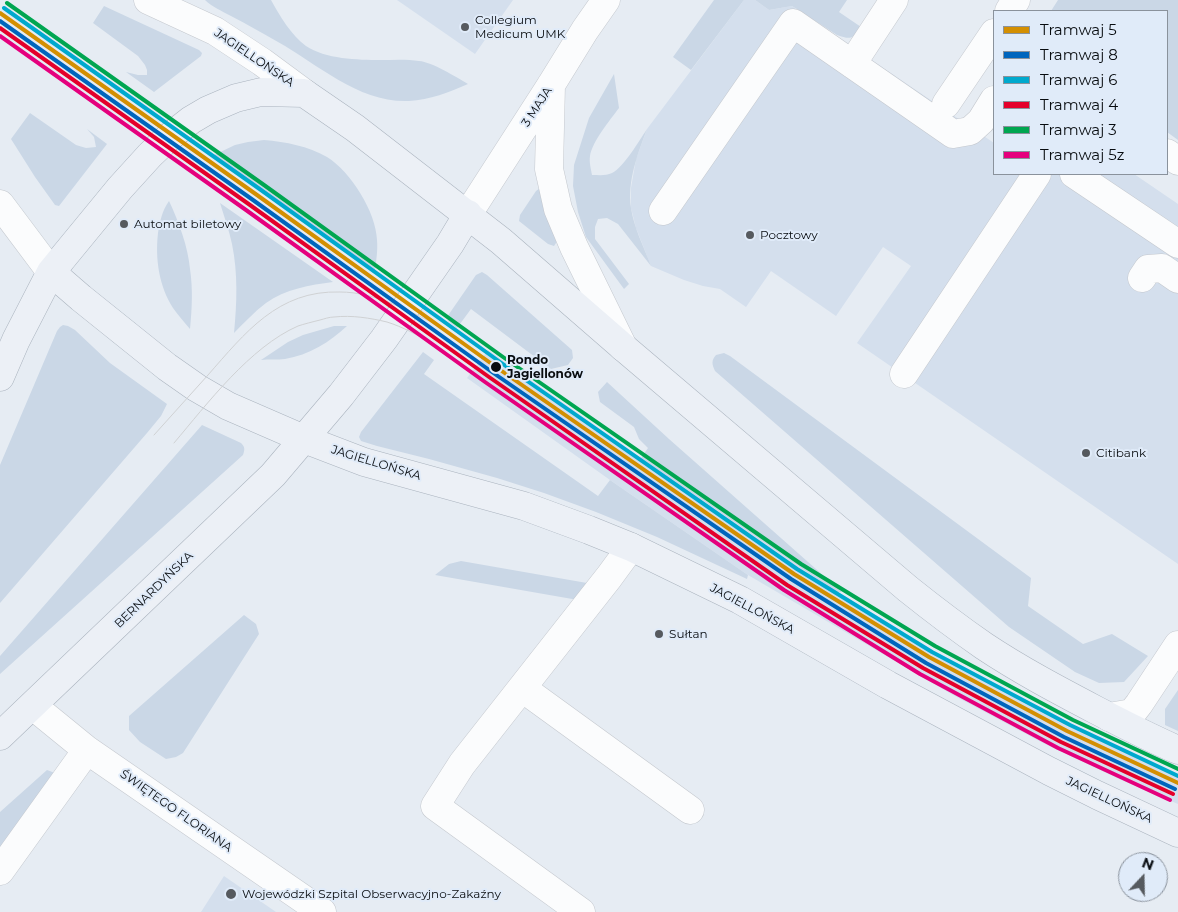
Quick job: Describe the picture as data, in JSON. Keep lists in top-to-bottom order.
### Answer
{
  "streets": {
    "main road": ["JAGIELLOŃSKA", "BERNARDYŃSKA"],
    "street": ["3 MAJA", "ŚWIĘTEGO FLORIANA"]
  },
  "crossings": [
    ["JAGIELLOŃSKA", "BERNARDYŃSKA"],
    ["BERNARDYŃSKA", "ŚWIĘTEGO FLORIANA"]
  ],
  "places": [
    "Collegium Medicum UMK",
    "Automat biletowy",
    "Pocztowy",
    "Rondo Jagiellonów",
    "Citibank",
    "Sułtan",
    "Wojewódzki Szpital Obserwacyjno-Zakaźny"
  ],
  "lines": [
    "tram line 3",
    "tram line 6",
    "tram line 5",
    "tram line 8",
    "tram line 4",
    "tram line 5z"
  ],
  "legend": [
    "Tramwaj 5",
    "Tramwaj 8",
    "Tramwaj 6",
    "Tramwaj 4",
    "Tramwaj 3",
    "Tramwaj 5z"
  ],
  "north": "top"
}
